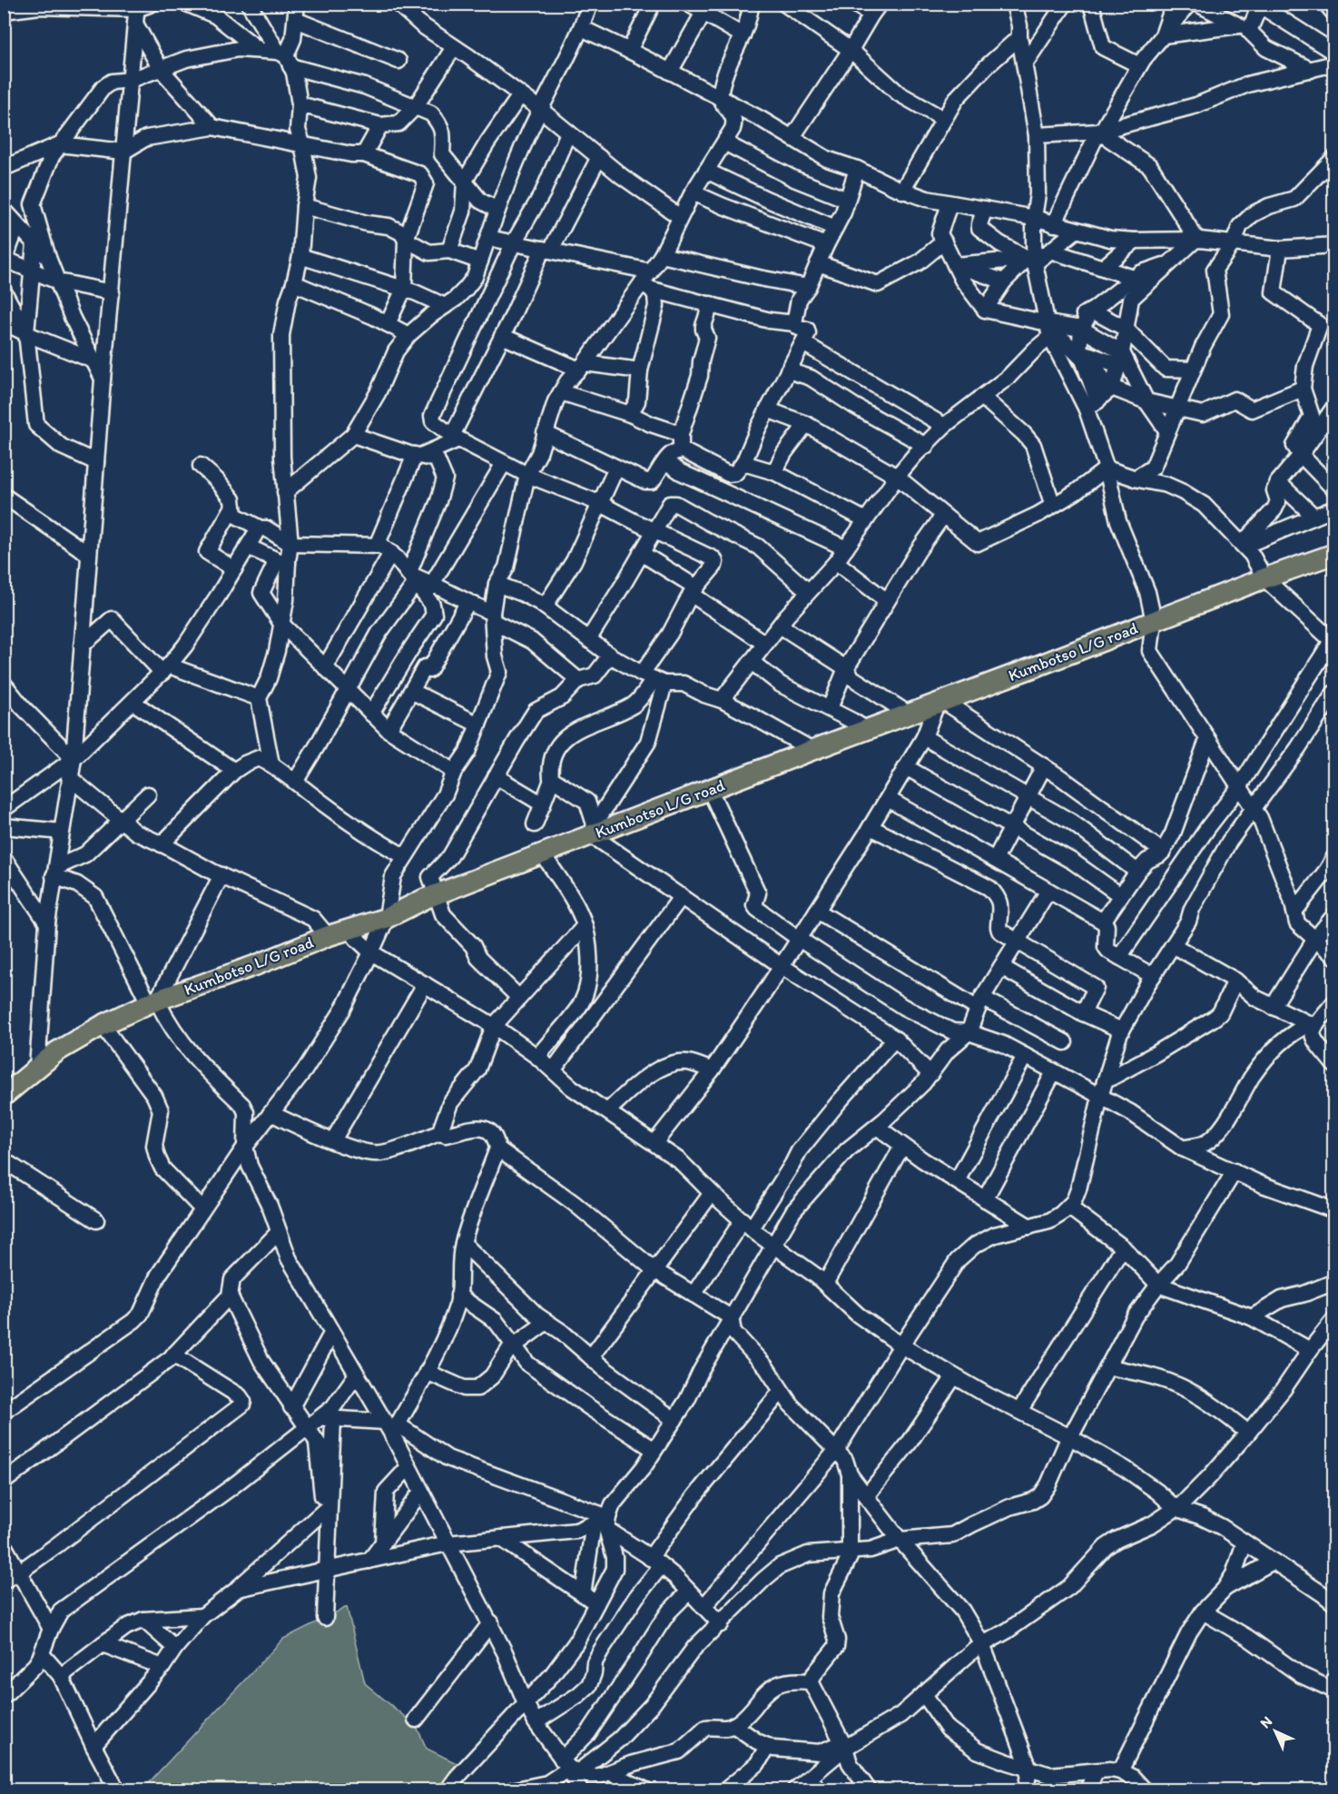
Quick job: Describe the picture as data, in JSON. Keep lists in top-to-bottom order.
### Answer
{
  "streets": {
    "main road": ["Kumbotso L/G road"]
  },
  "north": "top left"
}
